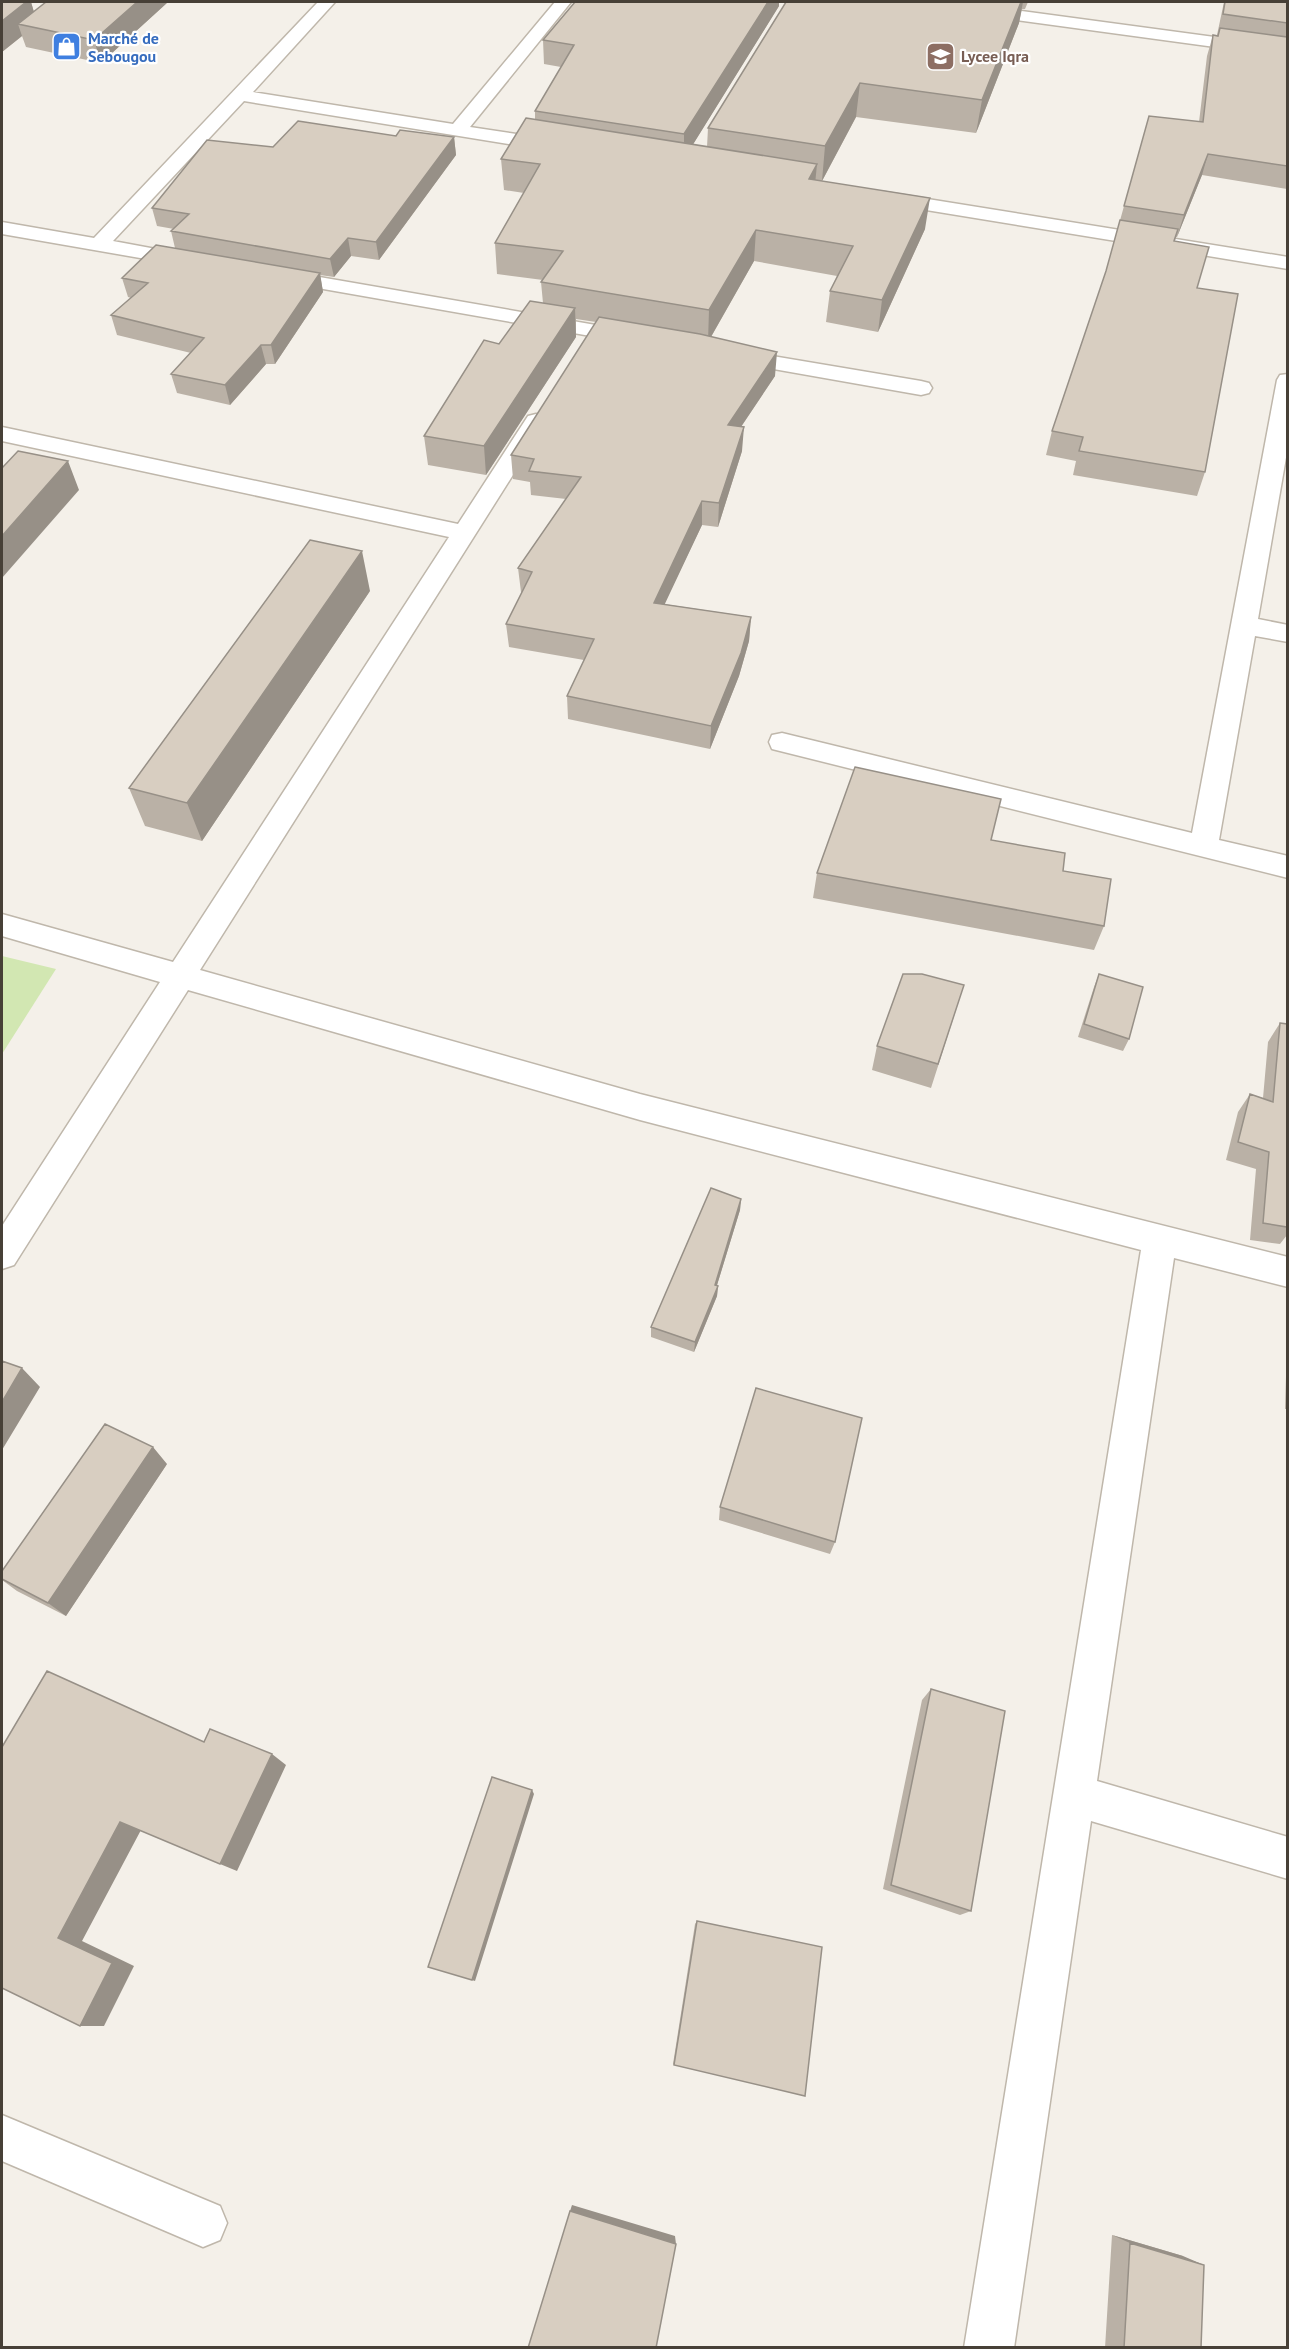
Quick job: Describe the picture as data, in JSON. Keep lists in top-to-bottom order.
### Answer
{
  "places": {
    "shop": ["Marché de Sebougou"],
    "school or university": ["Lycee Iqra"]
  }
}
